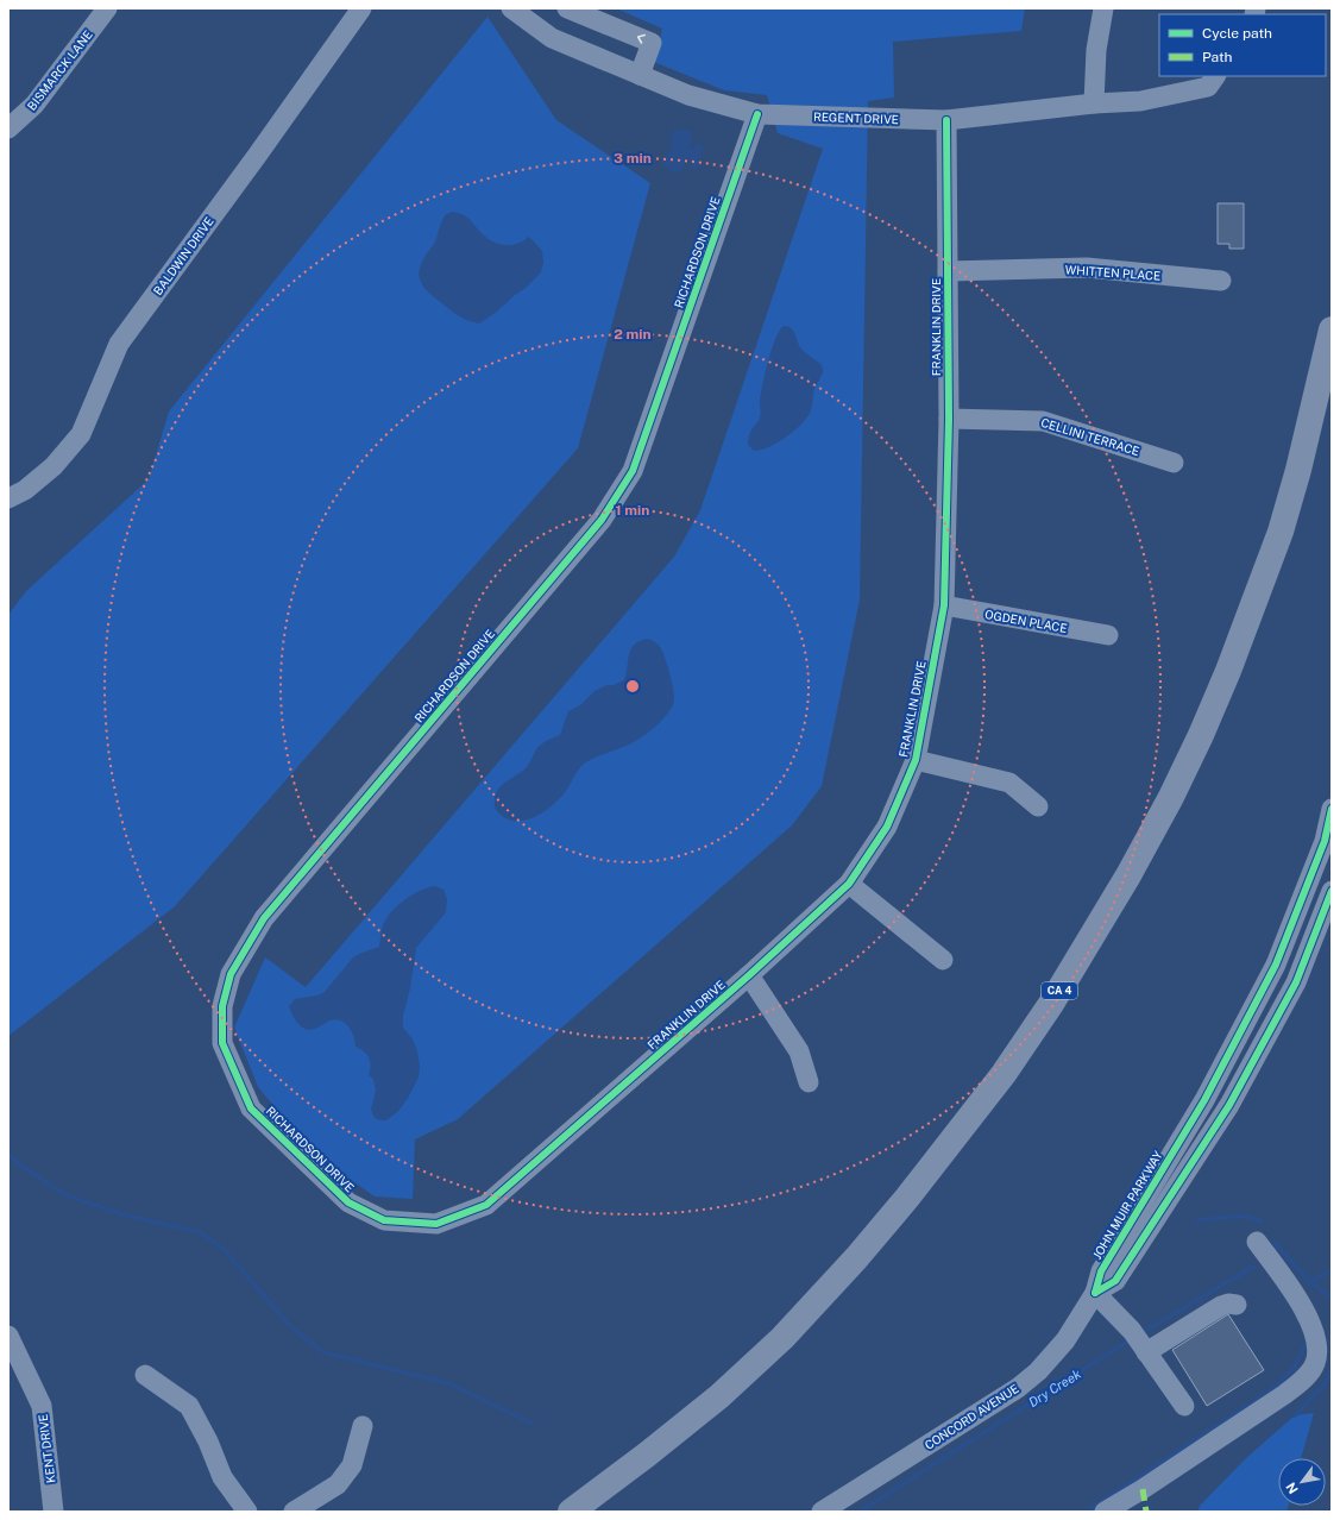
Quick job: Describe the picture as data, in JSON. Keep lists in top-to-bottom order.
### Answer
{
  "streets": {
    "highway": ["CA 4"],
    "street": [
      "BISMARCK LANE",
      "REGENT DRIVE",
      "RICHARDSON DRIVE",
      "BALDWIN DRIVE",
      "WHITTEN PLACE",
      "FRANKLIN DRIVE",
      "CELLINI TERRACE",
      "OGDEN PLACE",
      "JOHN MUIR PARKWAY",
      "CONCORD AVENUE",
      "KENT DRIVE"
    ]
  },
  "crossings": [
    ["REGENT DRIVE", "RICHARDSON DRIVE"],
    ["REGENT DRIVE", "FRANKLIN DRIVE"],
    ["RICHARDSON DRIVE", "FRANKLIN DRIVE"],
    ["WHITTEN PLACE", "FRANKLIN DRIVE"],
    ["FRANKLIN DRIVE", "CELLINI TERRACE"],
    ["FRANKLIN DRIVE", "OGDEN PLACE"],
    ["JOHN MUIR PARKWAY", "CONCORD AVENUE"]
  ],
  "water": ["Dry Creek"],
  "legend": ["Cycle path", "Path"],
  "north": "bottom left",
  "rings": ["3 min", "2 min", "1 min"]
}
